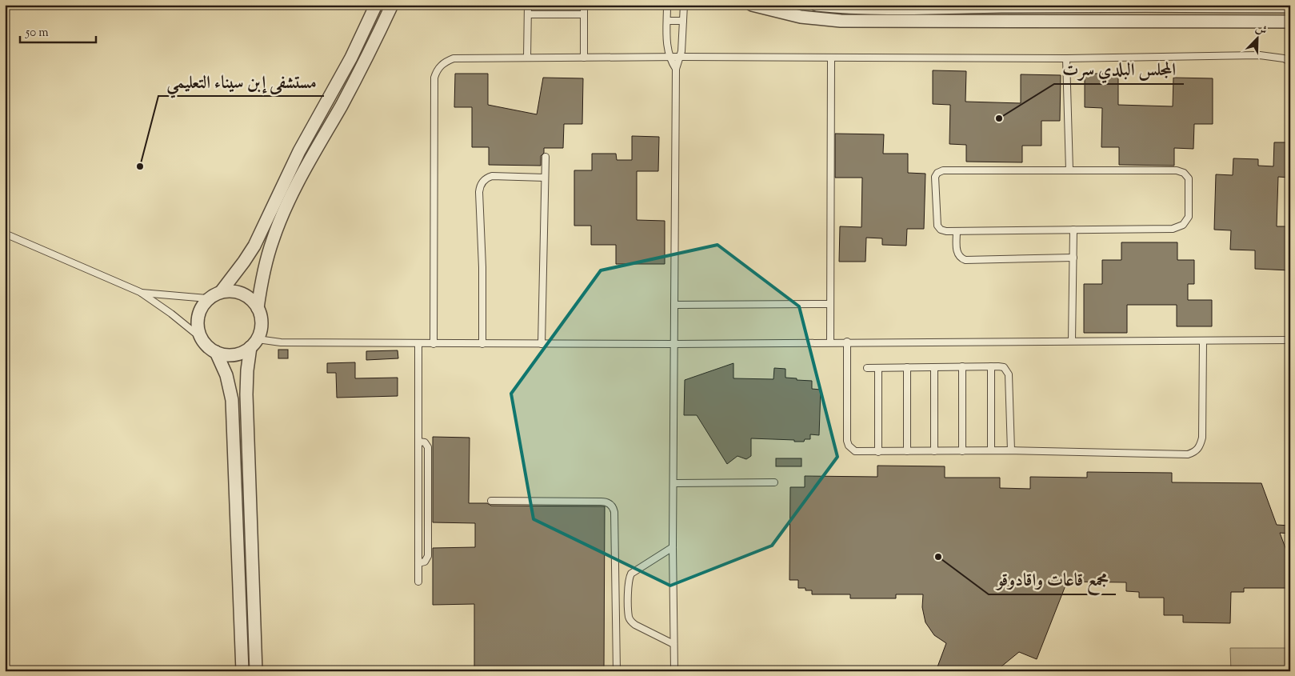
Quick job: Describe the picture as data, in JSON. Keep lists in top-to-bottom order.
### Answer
{
  "places": ["المجلس البلدي سرت", "مستشفى إبن سيناء التعليمي", "مجمع قاعات واقادوقو"],
  "scale_bar": "50 m",
  "north": "top right"
}
